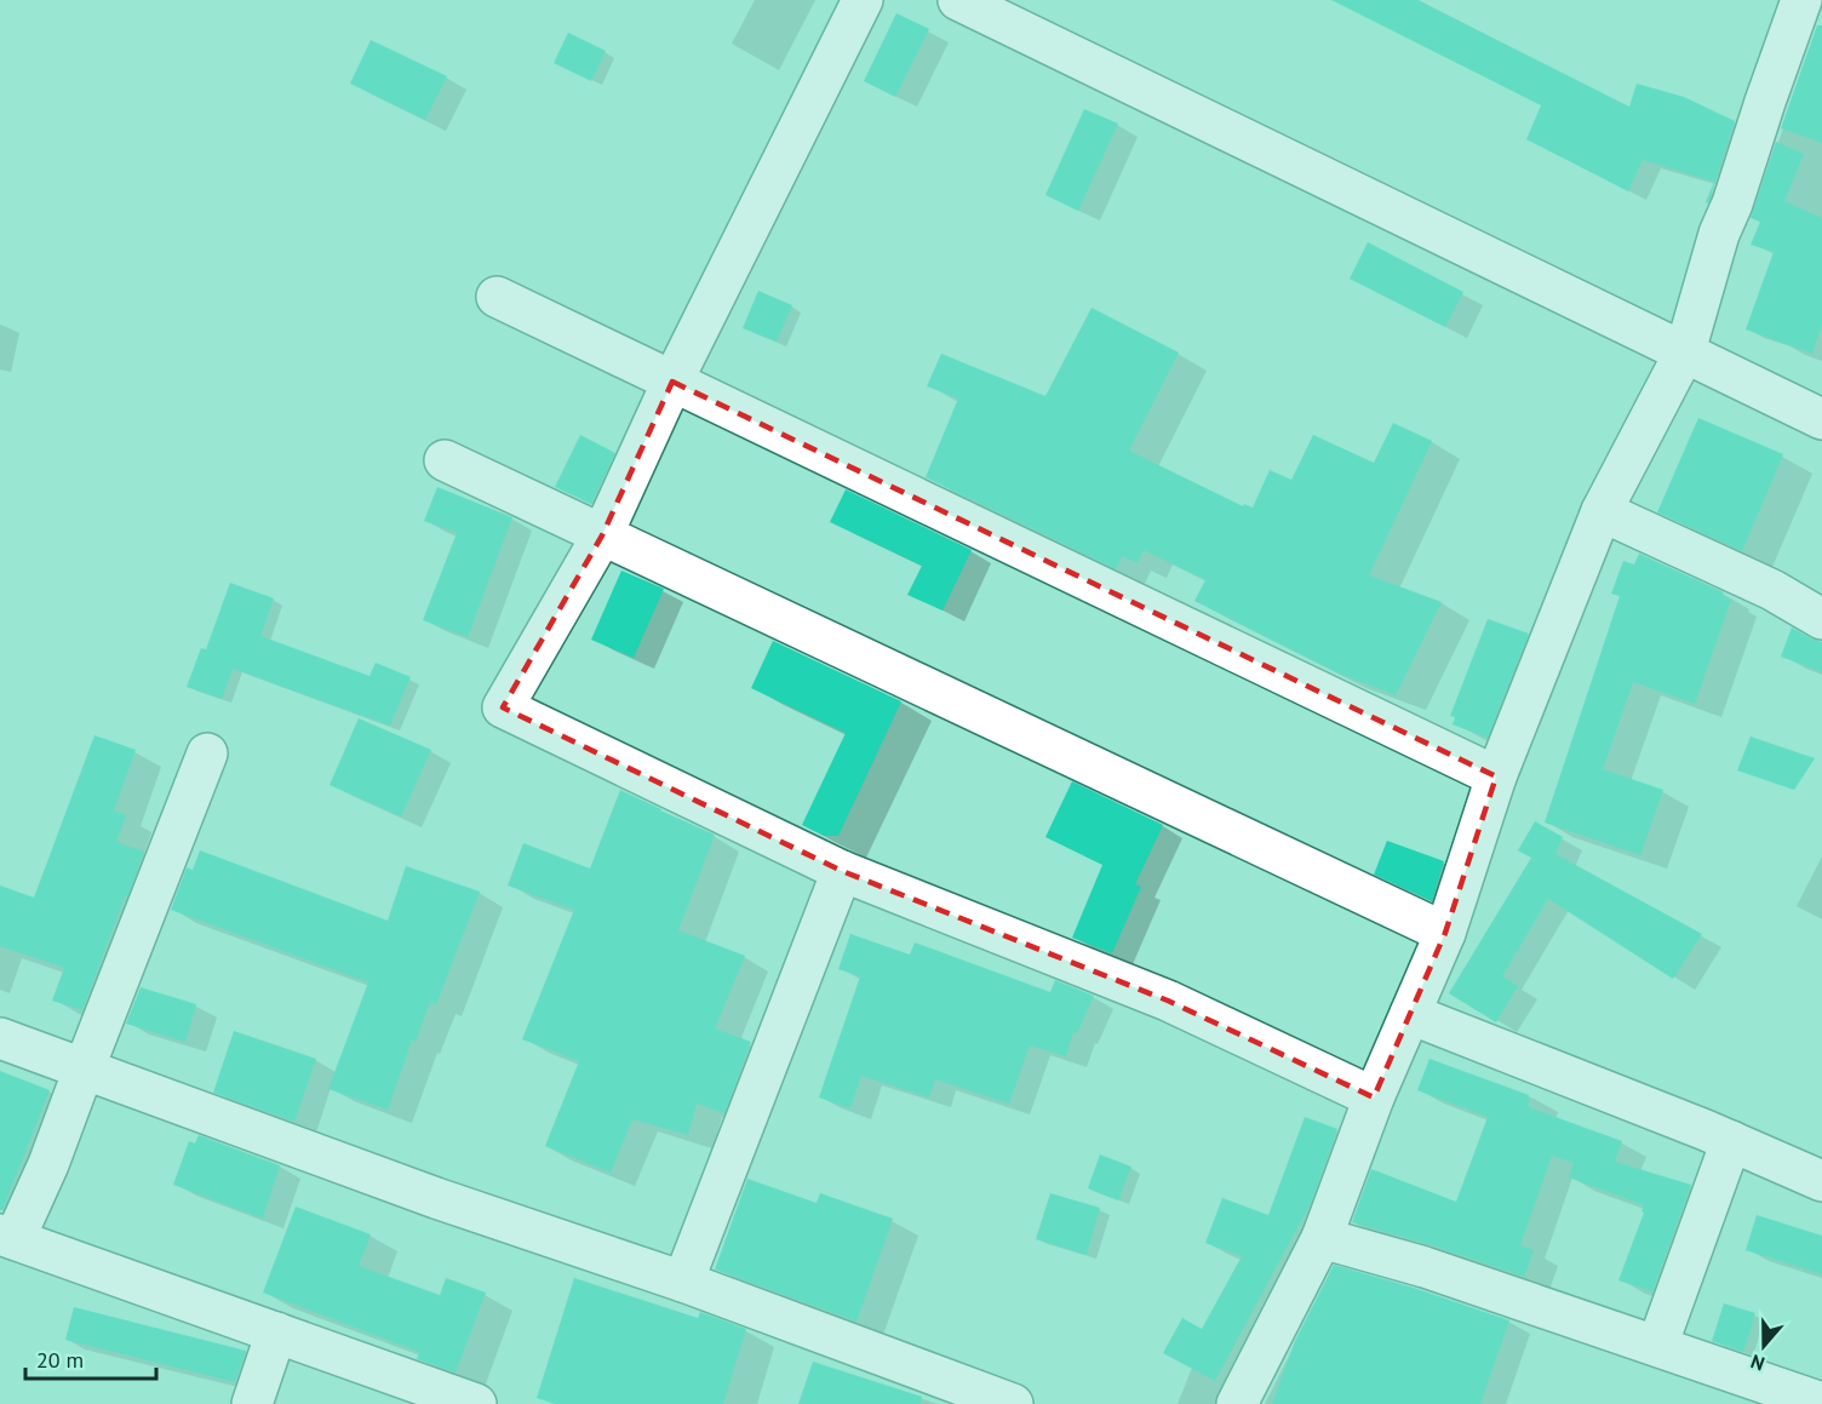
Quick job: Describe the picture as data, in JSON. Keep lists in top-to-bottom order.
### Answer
{
  "scale_bar": "20 m",
  "north": "bottom"
}
